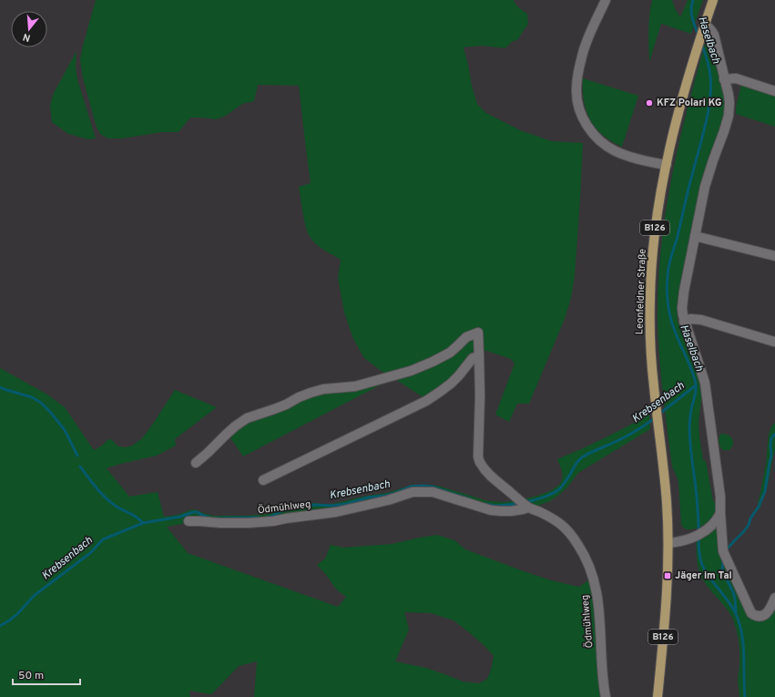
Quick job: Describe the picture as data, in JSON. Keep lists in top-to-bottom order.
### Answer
{
  "streets": {
    "main road": ["B126", "Leonfeldner Straße"],
    "street": ["Ödmühlweg"]
  },
  "water": ["Haselbach", "Krebsenbach"],
  "places": {
    "other": ["KFZ Polari KG"],
    "transit": ["Jäger im Tal"]
  },
  "scale_bar": "50 m",
  "north": "bottom"
}
